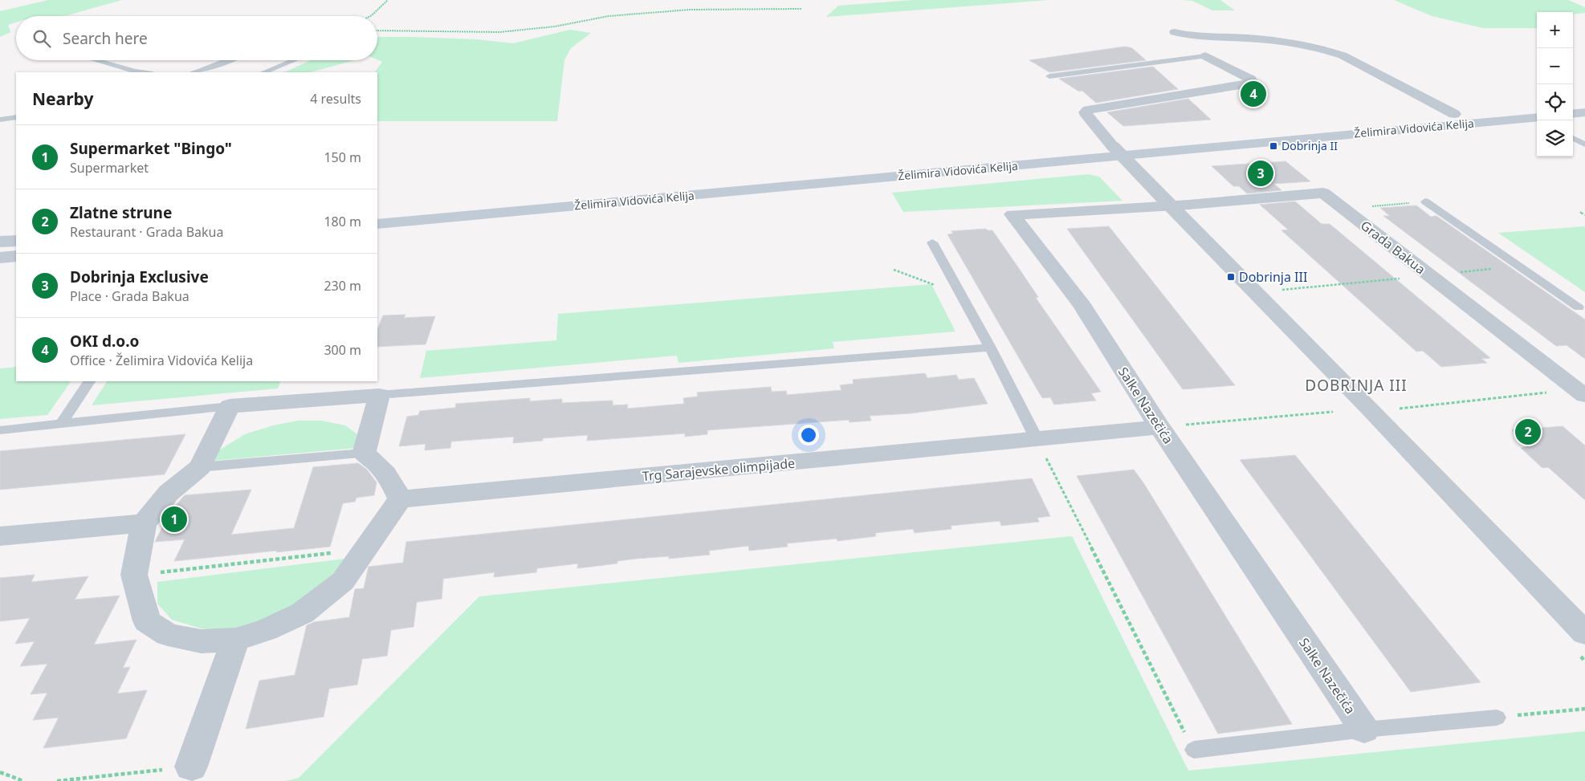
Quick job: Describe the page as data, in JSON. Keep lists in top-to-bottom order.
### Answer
{
  "streets": {
    "main road": ["Želimira Vidovića Kelija"],
    "street": ["Grada Bakua", "Salke Nazečića", "Trg Sarajevske olimpijade"]
  },
  "crossings": [
    ["Grada Bakua", "Salke Nazečića"],
    ["Salke Nazečića", "Trg Sarajevske olimpijade"]
  ],
  "districts": ["DOBRINJA III"],
  "places": {
    "transit": ["Dobrinja II", "Dobrinja III"]
  },
  "page": {
    "map_buttons": ["+", "−"],
    "search": "Search here",
    "heading": ["Nearby", "4 results"],
    "pins": [
      "4",
      "3",
      "2",
      "1"
    ],
    "list": [
      {
        "mark": "1",
        "name": "Supermarket \"Bingo\"",
        "note": "Supermarket",
        "value": "150 m"
      },
      {
        "mark": "2",
        "name": "Zlatne strune",
        "note": "Restaurant · Grada Bakua",
        "value": "180 m"
      },
      {
        "mark": "3",
        "name": "Dobrinja Exclusive",
        "note": "Place · Grada Bakua",
        "value": "230 m"
      },
      {
        "mark": "4",
        "name": "OKI d.o.o",
        "note": "Office · Želimira Vidovića Kelija",
        "value": "300 m"
      }
    ]
  }
}
